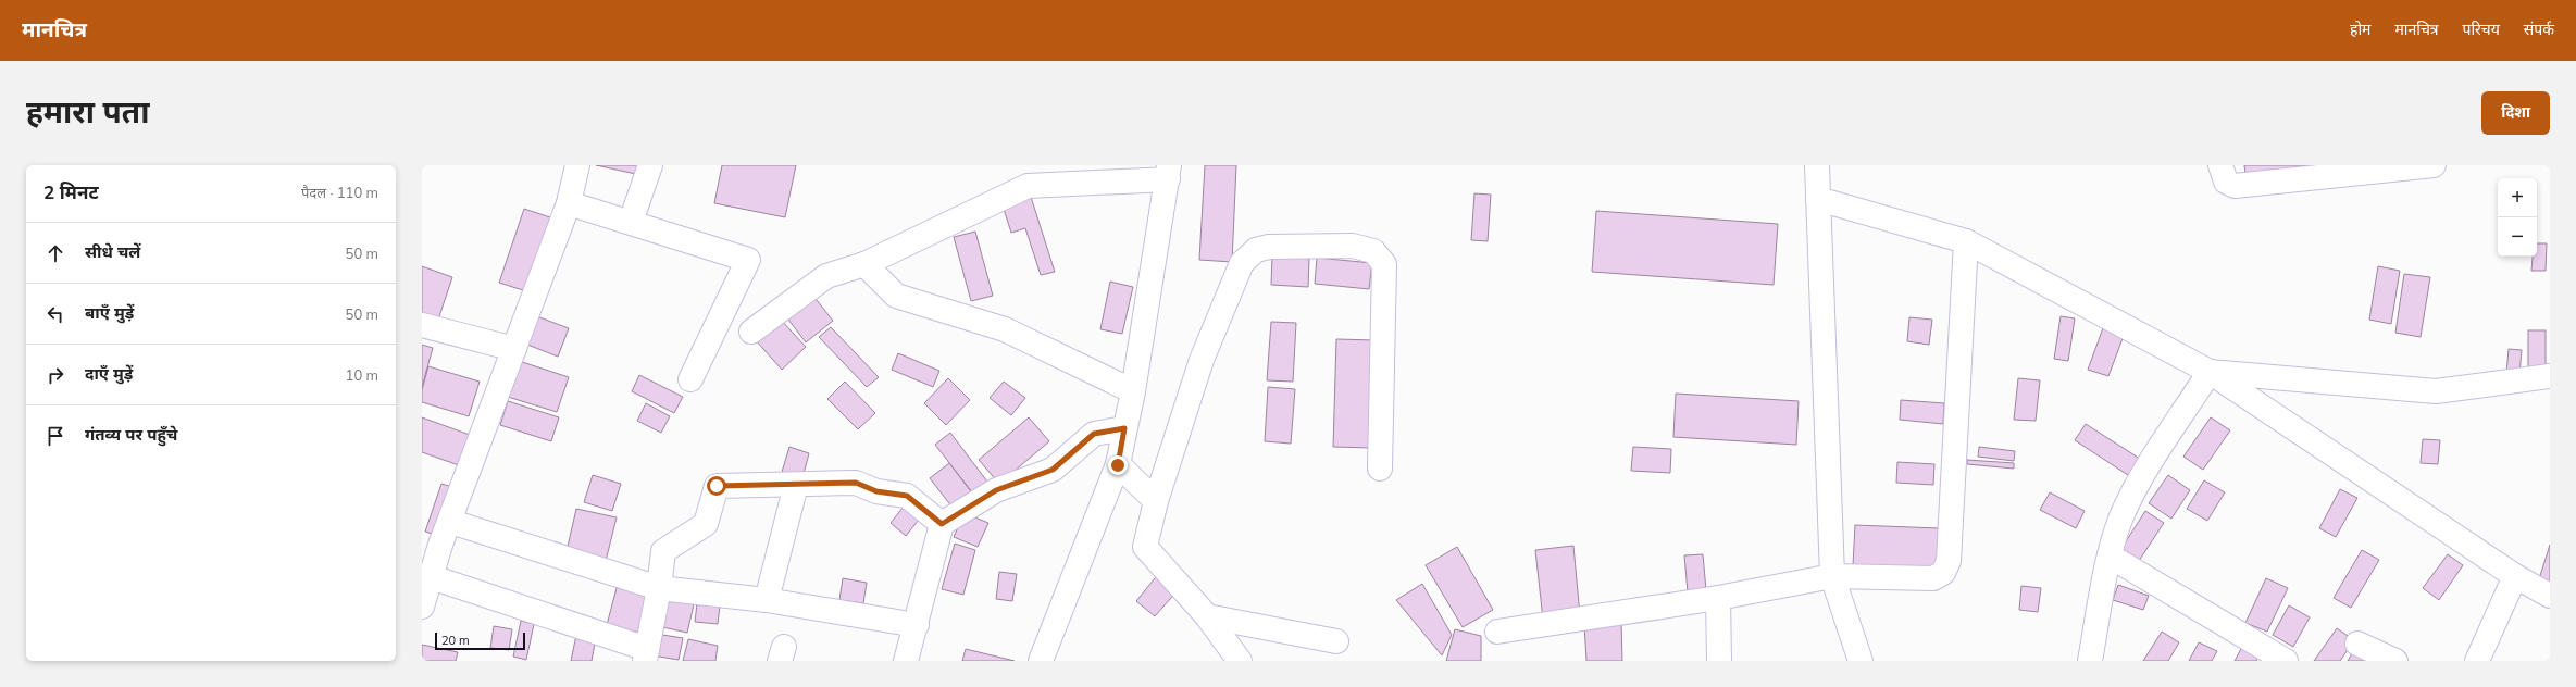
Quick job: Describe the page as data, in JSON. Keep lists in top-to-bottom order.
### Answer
{
  "scale_bar": "20 m",
  "page": {
    "header": "मानचित्र",
    "nav": [
      "होम",
      "मानचित्र",
      "परिचय",
      "संपर्क"
    ],
    "buttons": "दिशा",
    "title": "हमारा पता",
    "heading": ["2 मिनट", "पैदल · 110 m"],
    "map_buttons": ["+", "−"],
    "list": [
      ["सीधे चलें", "50 m"],
      ["बाएँ मुड़ें", "50 m"],
      ["दाएँ मुड़ें", "10 m"],
      "गंतव्य पर पहुँचे"
    ],
    "scale": "20 m"
  }
}
